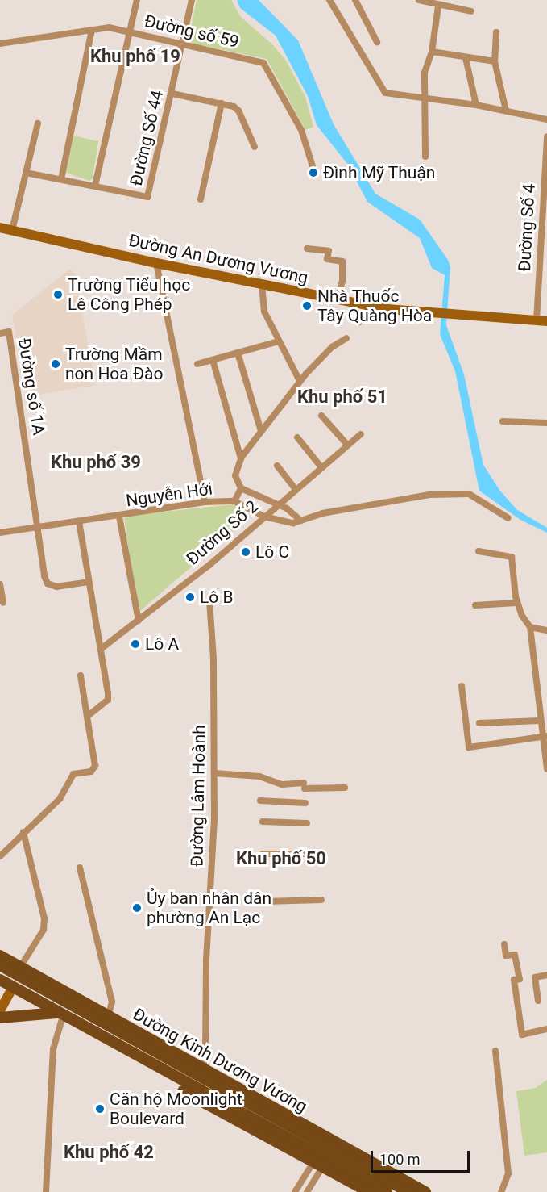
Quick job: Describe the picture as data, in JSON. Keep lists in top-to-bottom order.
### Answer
{
  "streets": {
    "main road": ["Đường An Dương Vương", "Đường Kinh Dương Vương"],
    "street": [
      "Đường số 59",
      "Đường Số 44",
      "Đường Số 4",
      "Đường số 1A",
      "Nguyễn Hới",
      "Đường Số 2",
      "Đường Lâm Hoành"
    ]
  },
  "crossings": [
    ["Đường số 59", "Đường Số 44"],
    ["Đường Số 4", "Đường An Dương Vương"],
    ["Đường số 1A", "Nguyễn Hới"],
    ["Nguyễn Hới", "Đường Số 2"],
    ["Đường Lâm Hoành", "Đường Kinh Dương Vương"]
  ],
  "districts": [
    "Khu phố 19",
    "Khu phố 51",
    "Khu phố 39",
    "Khu phố 50",
    "Khu phố 42"
  ],
  "places": [
    "Đình Mỹ Thuận",
    "Trường Tiểu học Lê Công Phép",
    "Nhà Thuốc Tây Quàng Hòa",
    "Trường Mầm non Hoa Đào",
    "Lô C",
    "Lô B",
    "Lô A",
    "Ủy ban nhân dân phường An Lạc",
    "Căn hộ Moonlight Boulevard"
  ],
  "scale_bar": "100 m"
}
